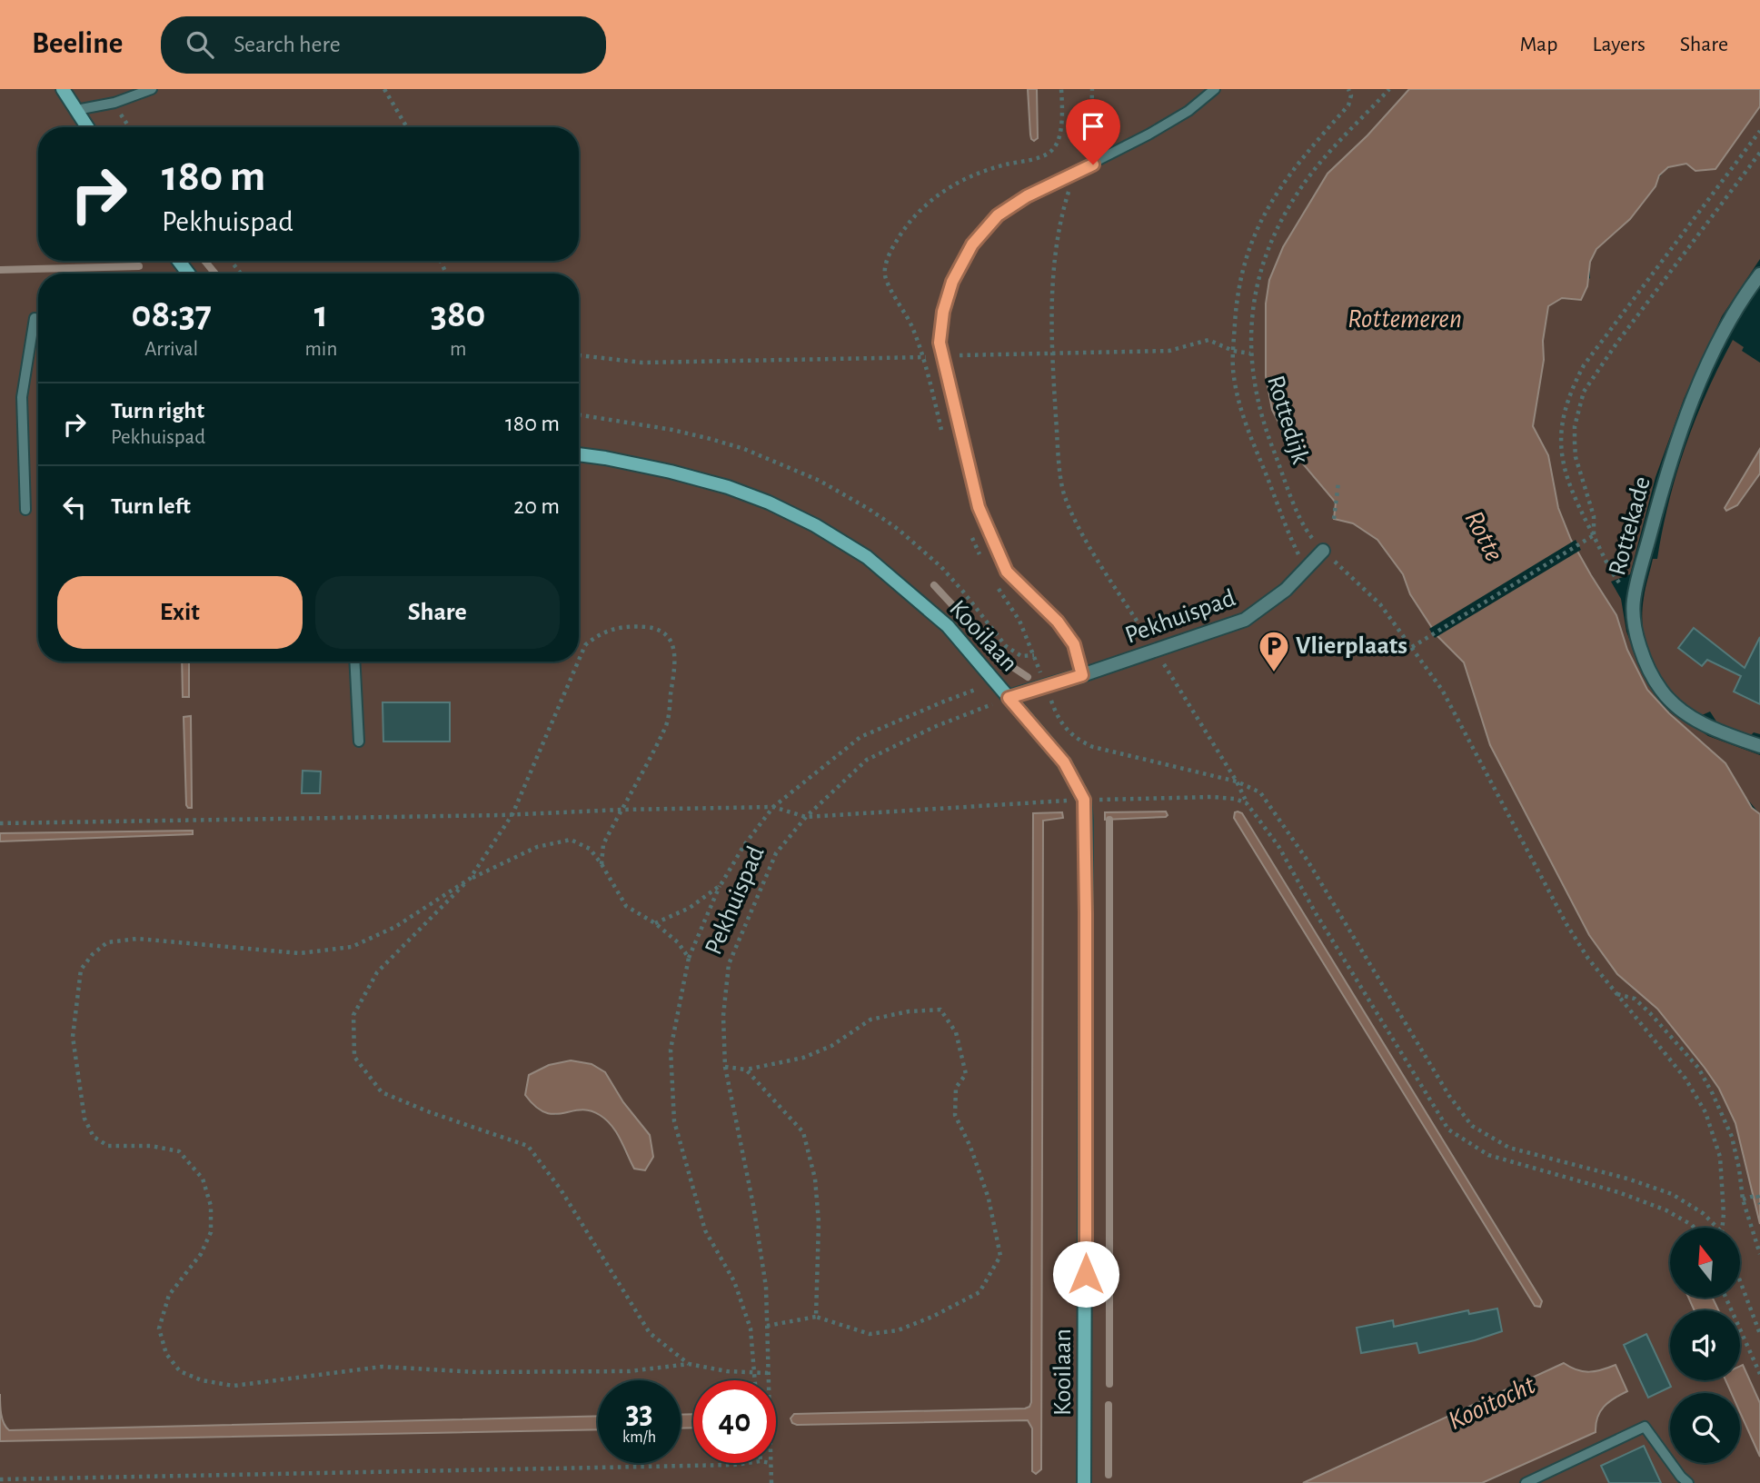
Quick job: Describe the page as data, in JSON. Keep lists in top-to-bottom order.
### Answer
{
  "streets": {
    "street": ["Rottekade", "Pekhuispad", "Kooilaan"],
    "path": ["Rottedijk"]
  },
  "crossings": [
    ["Rottedijk", "Pekhuispad"],
    ["Pekhuispad", "Kooilaan"]
  ],
  "water": ["Rottemeren", "Rotte", "Kooitocht"],
  "places": {
    "parking": ["Vlierplaats"]
  },
  "north": "top",
  "page": {
    "header": "Beeline",
    "search": "Search here",
    "nav": ["Map", "Layers", "Share"],
    "turn": ["180 m", "Pekhuispad"],
    "eta": [
      "08:37",
      "Arrival",
      "1",
      "min",
      "380",
      "m"
    ],
    "list": [
      {
        "name": "Turn right",
        "note": "Pekhuispad",
        "value": "180 m"
      },
      {
        "name": "Turn left",
        "value": "20 m"
      }
    ],
    "buttons": ["Exit", "Share"],
    "speed": "33 km/h",
    "limit": "40"
  }
}
